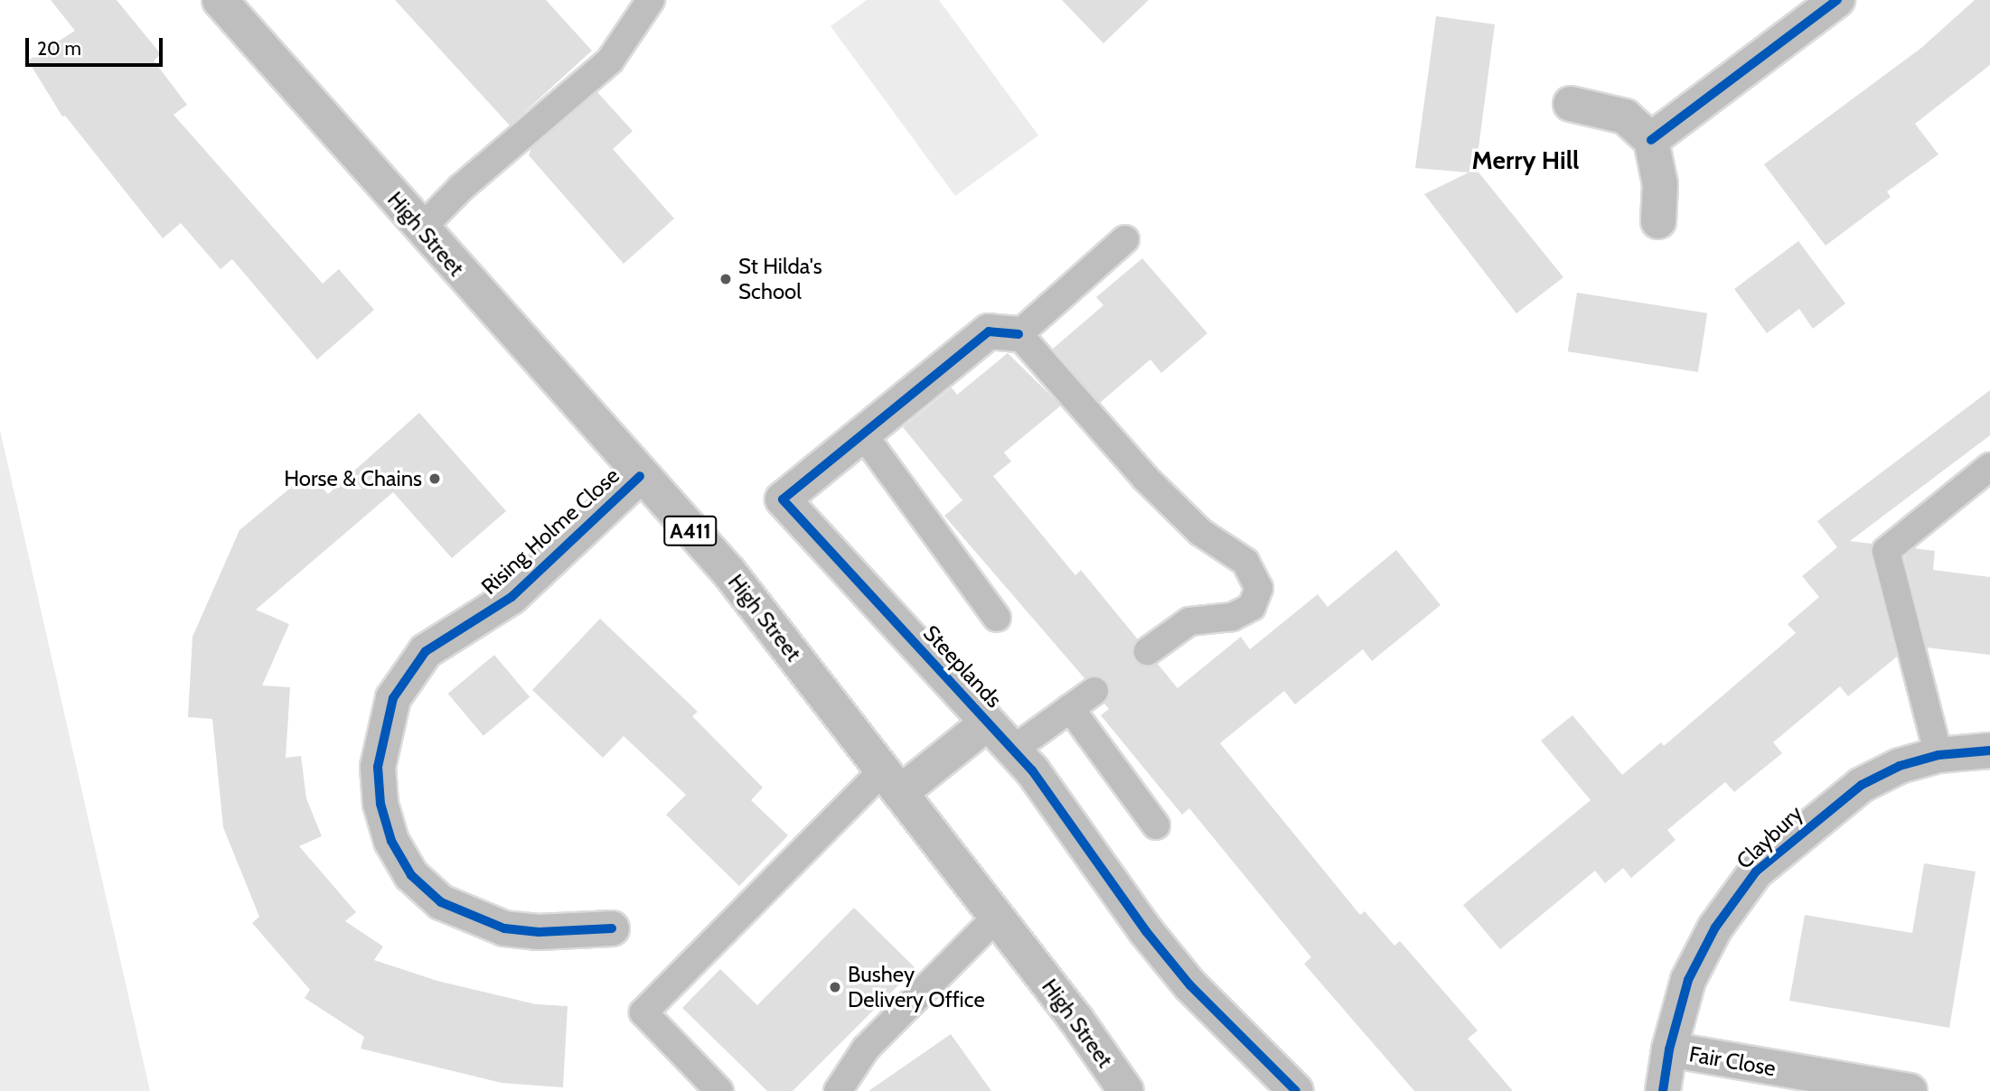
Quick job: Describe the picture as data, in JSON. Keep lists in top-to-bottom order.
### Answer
{
  "streets": {
    "street": [
      "High Street",
      "Rising Holme Close",
      "A411",
      "Steeplands",
      "Claybury",
      "Fair Close"
    ]
  },
  "crossings": [
    ["High Street", "Rising Holme Close"],
    ["High Street", "Steeplands"],
    ["Claybury", "Fair Close"]
  ],
  "districts": ["Merry Hill"],
  "places": ["St Hilda's School", "Horse & Chains", "Bushey Delivery Office"],
  "scale_bar": "20 m"
}
